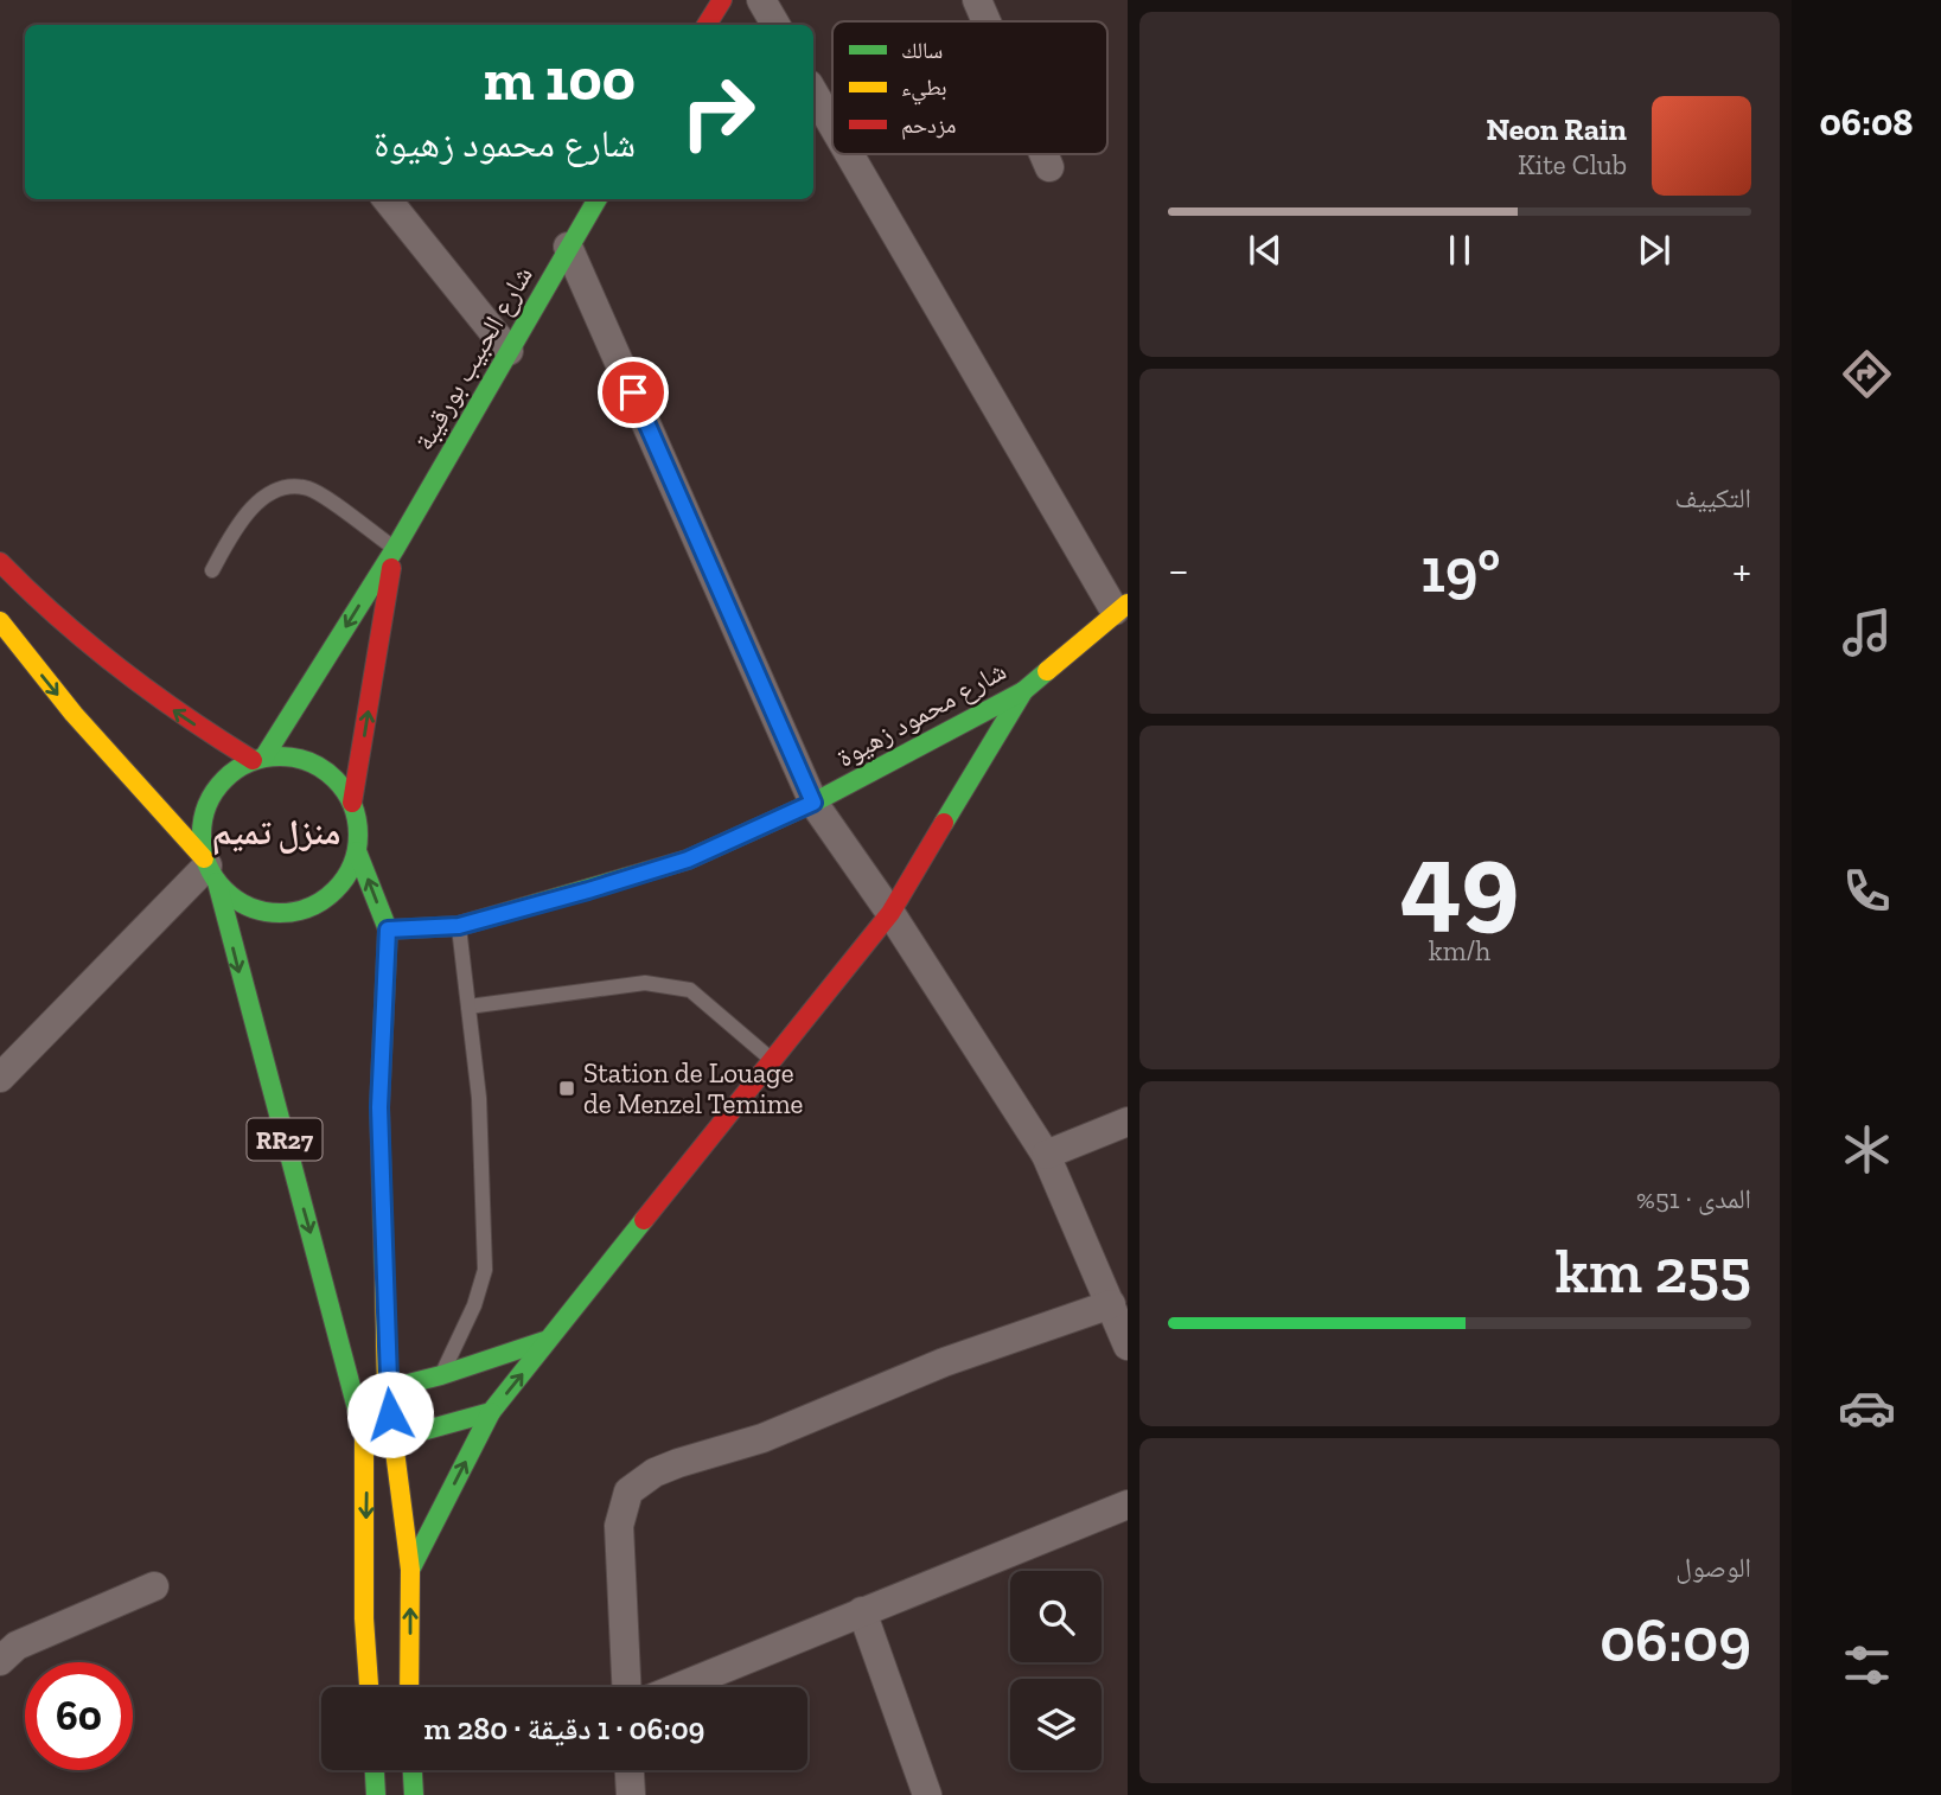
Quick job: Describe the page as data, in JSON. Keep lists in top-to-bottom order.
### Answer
{
  "streets": {
    "main road": ["شارع الحبيب بورقيبة", "شارع محمود زهيوة", "RR27"]
  },
  "crossings": [
    ["شارع الحبيب بورقيبة", "RR27"]
  ],
  "districts": ["منزل تميم"],
  "places": {
    "transit": ["Station de Louage de Menzel Temime"]
  },
  "legend": ["سالك", "بطيء", "مزدحم"],
  "page": {
    "tabs": "06:08",
    "turn": ["100 m", "شارع محمود زهيوة"],
    "song": ["Neon Rain", "Kite Club"],
    "tile": [
      "التكييف",
      ["49", "km/h"],
      ["المدى · 51%", "255 km"],
      ["الوصول", "06:09"]
    ],
    "heat": ["−", "19°", "+"],
    "limit": "60",
    "trip": "06:09 · 1 دقيقة · 280 m"
  }
}
